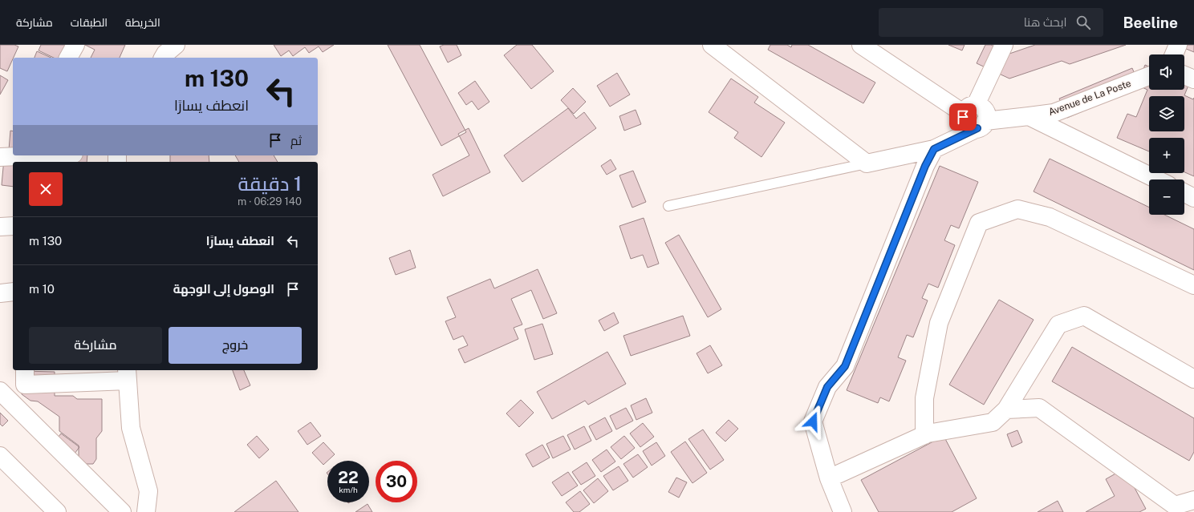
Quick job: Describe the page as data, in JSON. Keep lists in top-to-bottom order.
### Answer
{
  "streets": {
    "street": ["Avenue de La Poste"]
  },
  "page": {
    "header": "Beeline",
    "search": "ابحث هنا",
    "nav": ["الخريطة", "الطبقات", "مشاركة"],
    "map_buttons": ["+", "−"],
    "turn": ["130 m", "انعطف يسارًا"],
    "then": "ثم",
    "heading": ["1 دقيقة", "140 m · 06:29"],
    "list": [
      {
        "name": "انعطف يسارًا",
        "value": "130 m"
      },
      {
        "name": "الوصول إلى الوجهة",
        "value": "10 m"
      }
    ],
    "buttons": ["خروج", "مشاركة"],
    "speed": "22 km/h",
    "limit": "30"
  }
}
